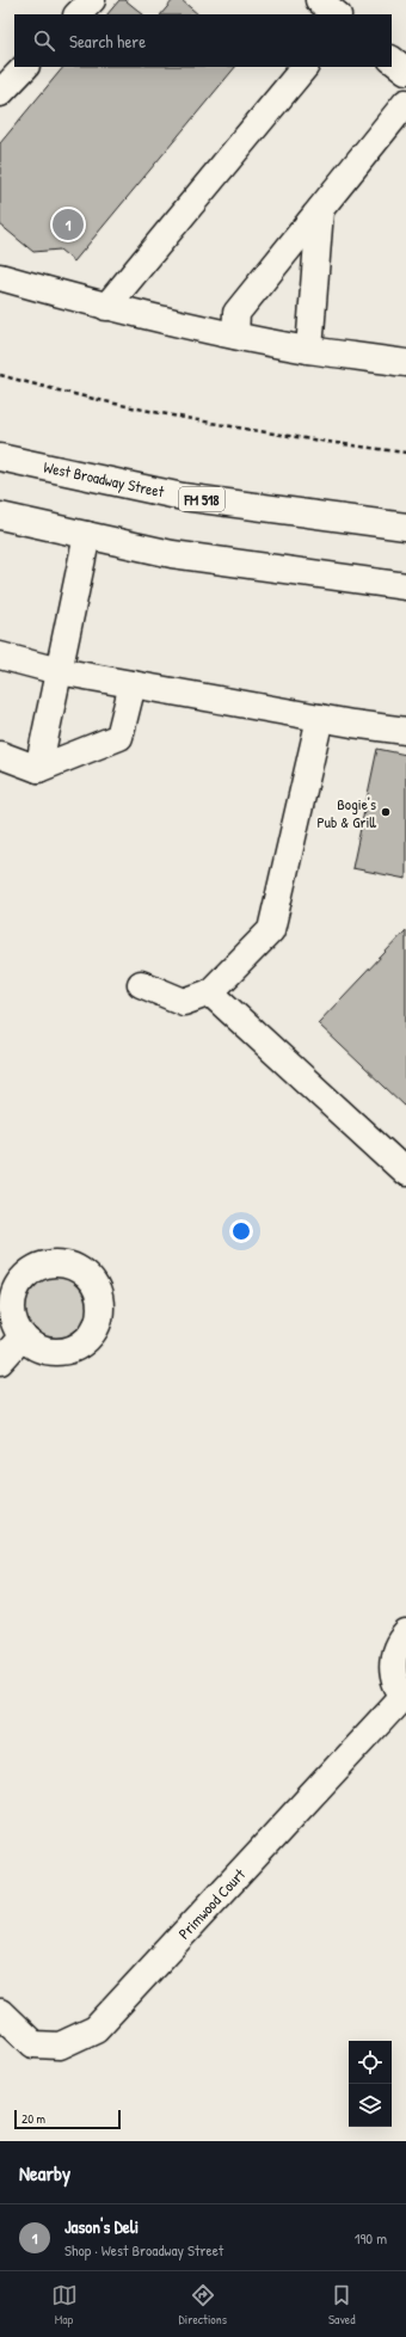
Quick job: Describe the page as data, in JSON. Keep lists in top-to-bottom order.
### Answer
{
  "streets": {
    "main road": ["West Broadway Street", "FM 518", "Primwood Court"]
  },
  "places": ["Bogie's Pub & Grill"],
  "scale_bar": "20 m",
  "page": {
    "search": "Search here",
    "pins": "1",
    "scale": "20 m",
    "heading": "Nearby",
    "list": [
      {
        "mark": "1",
        "name": "Jason's Deli",
        "note": "Shop · West Broadway Street",
        "value": "190 m"
      }
    ],
    "nav": ["Map", "Directions", "Saved"]
  }
}
